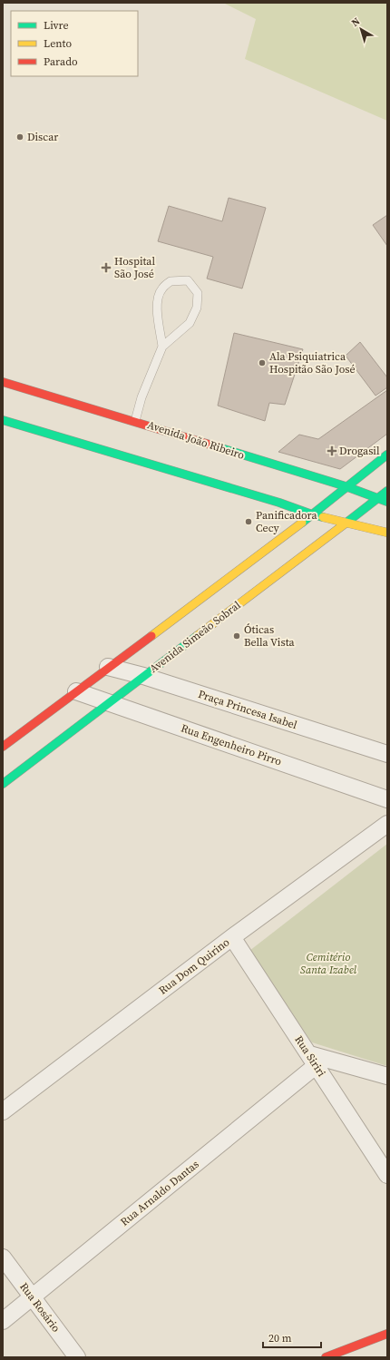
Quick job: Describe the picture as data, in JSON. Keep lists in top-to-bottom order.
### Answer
{
  "streets": {
    "main road": ["Avenida João Ribeiro", "Avenida Simeão Sobral"],
    "street": [
      "Praça Princesa Isabel",
      "Rua Engenheiro Pirro",
      "Rua Dom Quirino",
      "Rua Siriri",
      "Rua Arnaldo Dantas",
      "Rua Rosário"
    ]
  },
  "crossings": [
    ["Avenida João Ribeiro", "Avenida Simeão Sobral"],
    ["Avenida Simeão Sobral", "Praça Princesa Isabel"],
    ["Avenida Simeão Sobral", "Rua Engenheiro Pirro"],
    ["Rua Dom Quirino", "Rua Siriri"],
    ["Rua Siriri", "Rua Arnaldo Dantas"],
    ["Rua Arnaldo Dantas", "Rua Rosário"]
  ],
  "parks": ["Cemitério Santa Izabel"],
  "places": {
    "other": [
      "Discar",
      "Ala Psiquiatrica Hospitão São José",
      "Panificadora Cecy",
      "Óticas Bella Vista"
    ],
    "health": ["Hospital São José", "Drogasil"]
  },
  "legend": ["Livre", "Lento", "Parado"],
  "scale_bar": "20 m",
  "north": "top left"
}
